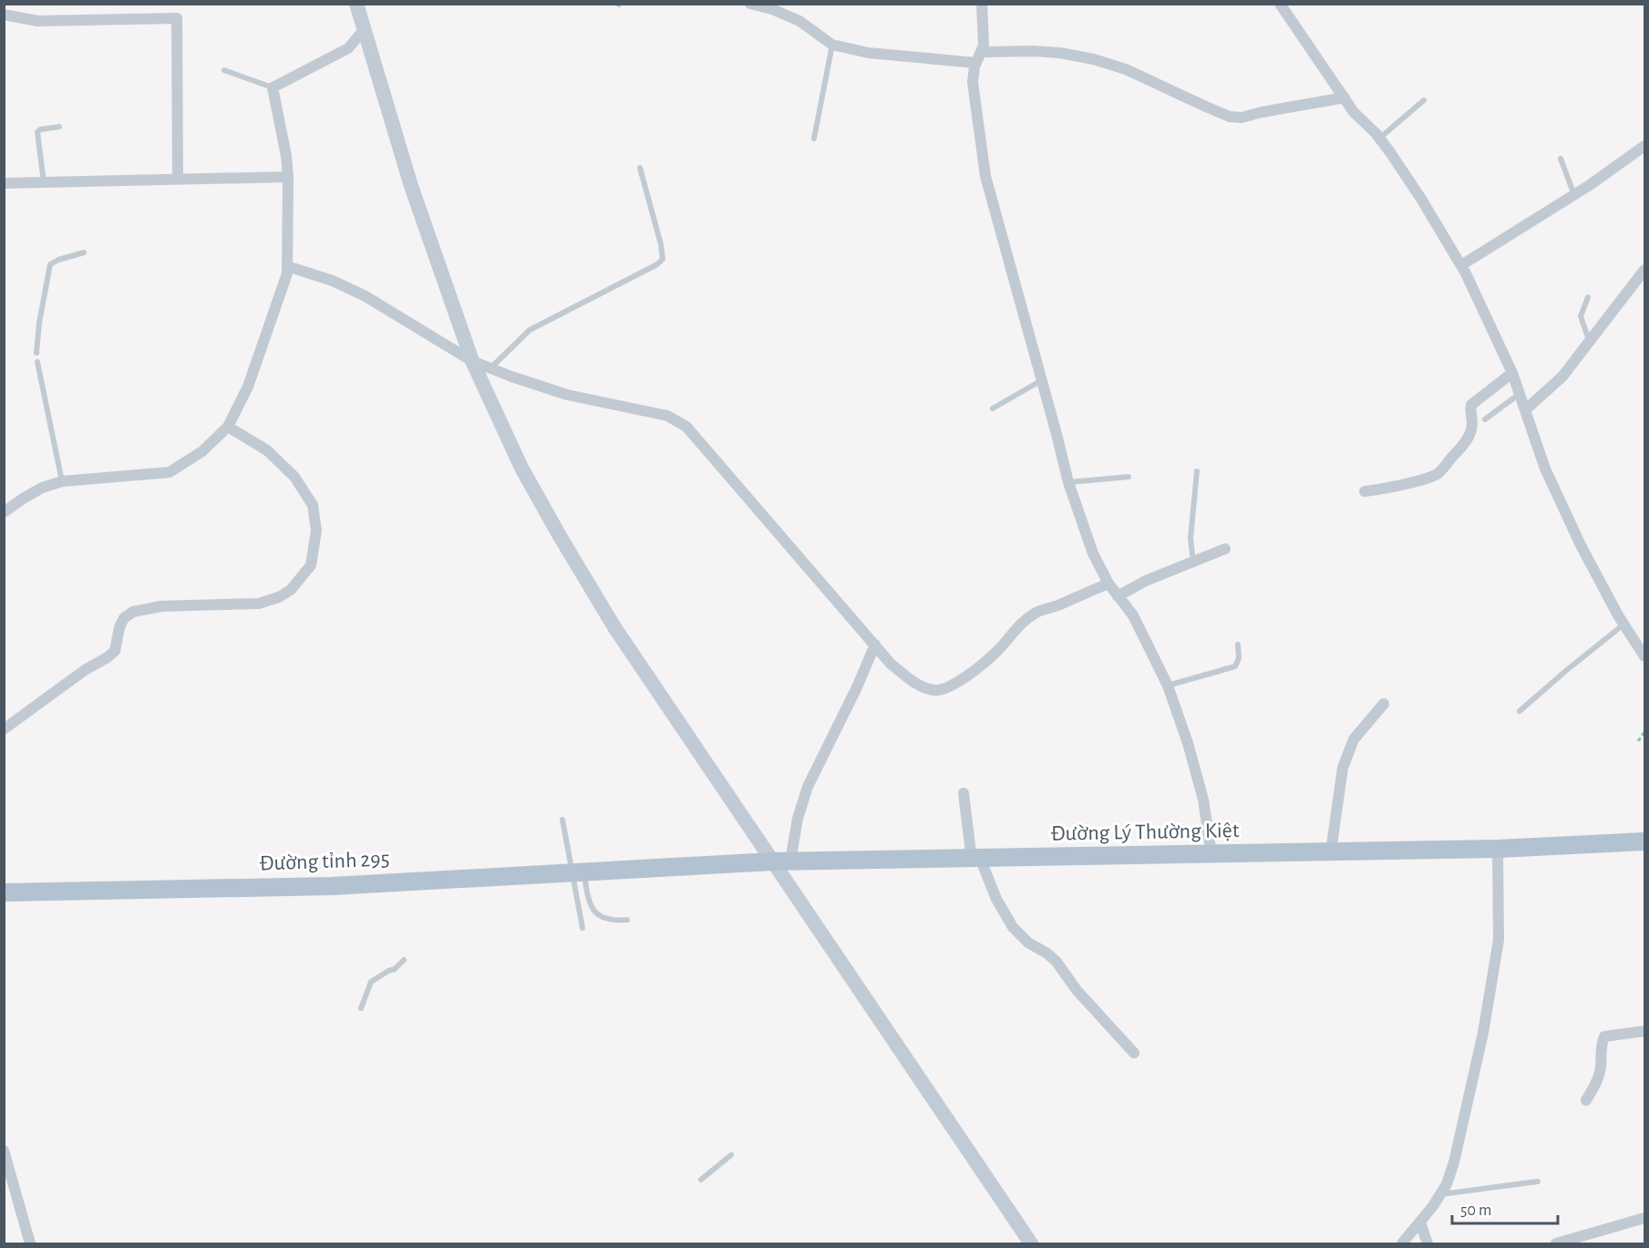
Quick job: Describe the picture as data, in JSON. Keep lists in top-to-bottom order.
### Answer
{
  "streets": {
    "main road": ["Đường Lý Thường Kiệt", "Đường tỉnh 295"]
  },
  "crossings": [
    ["Đường Lý Thường Kiệt", "Đường tỉnh 295"]
  ],
  "scale_bar": "50 m"
}
